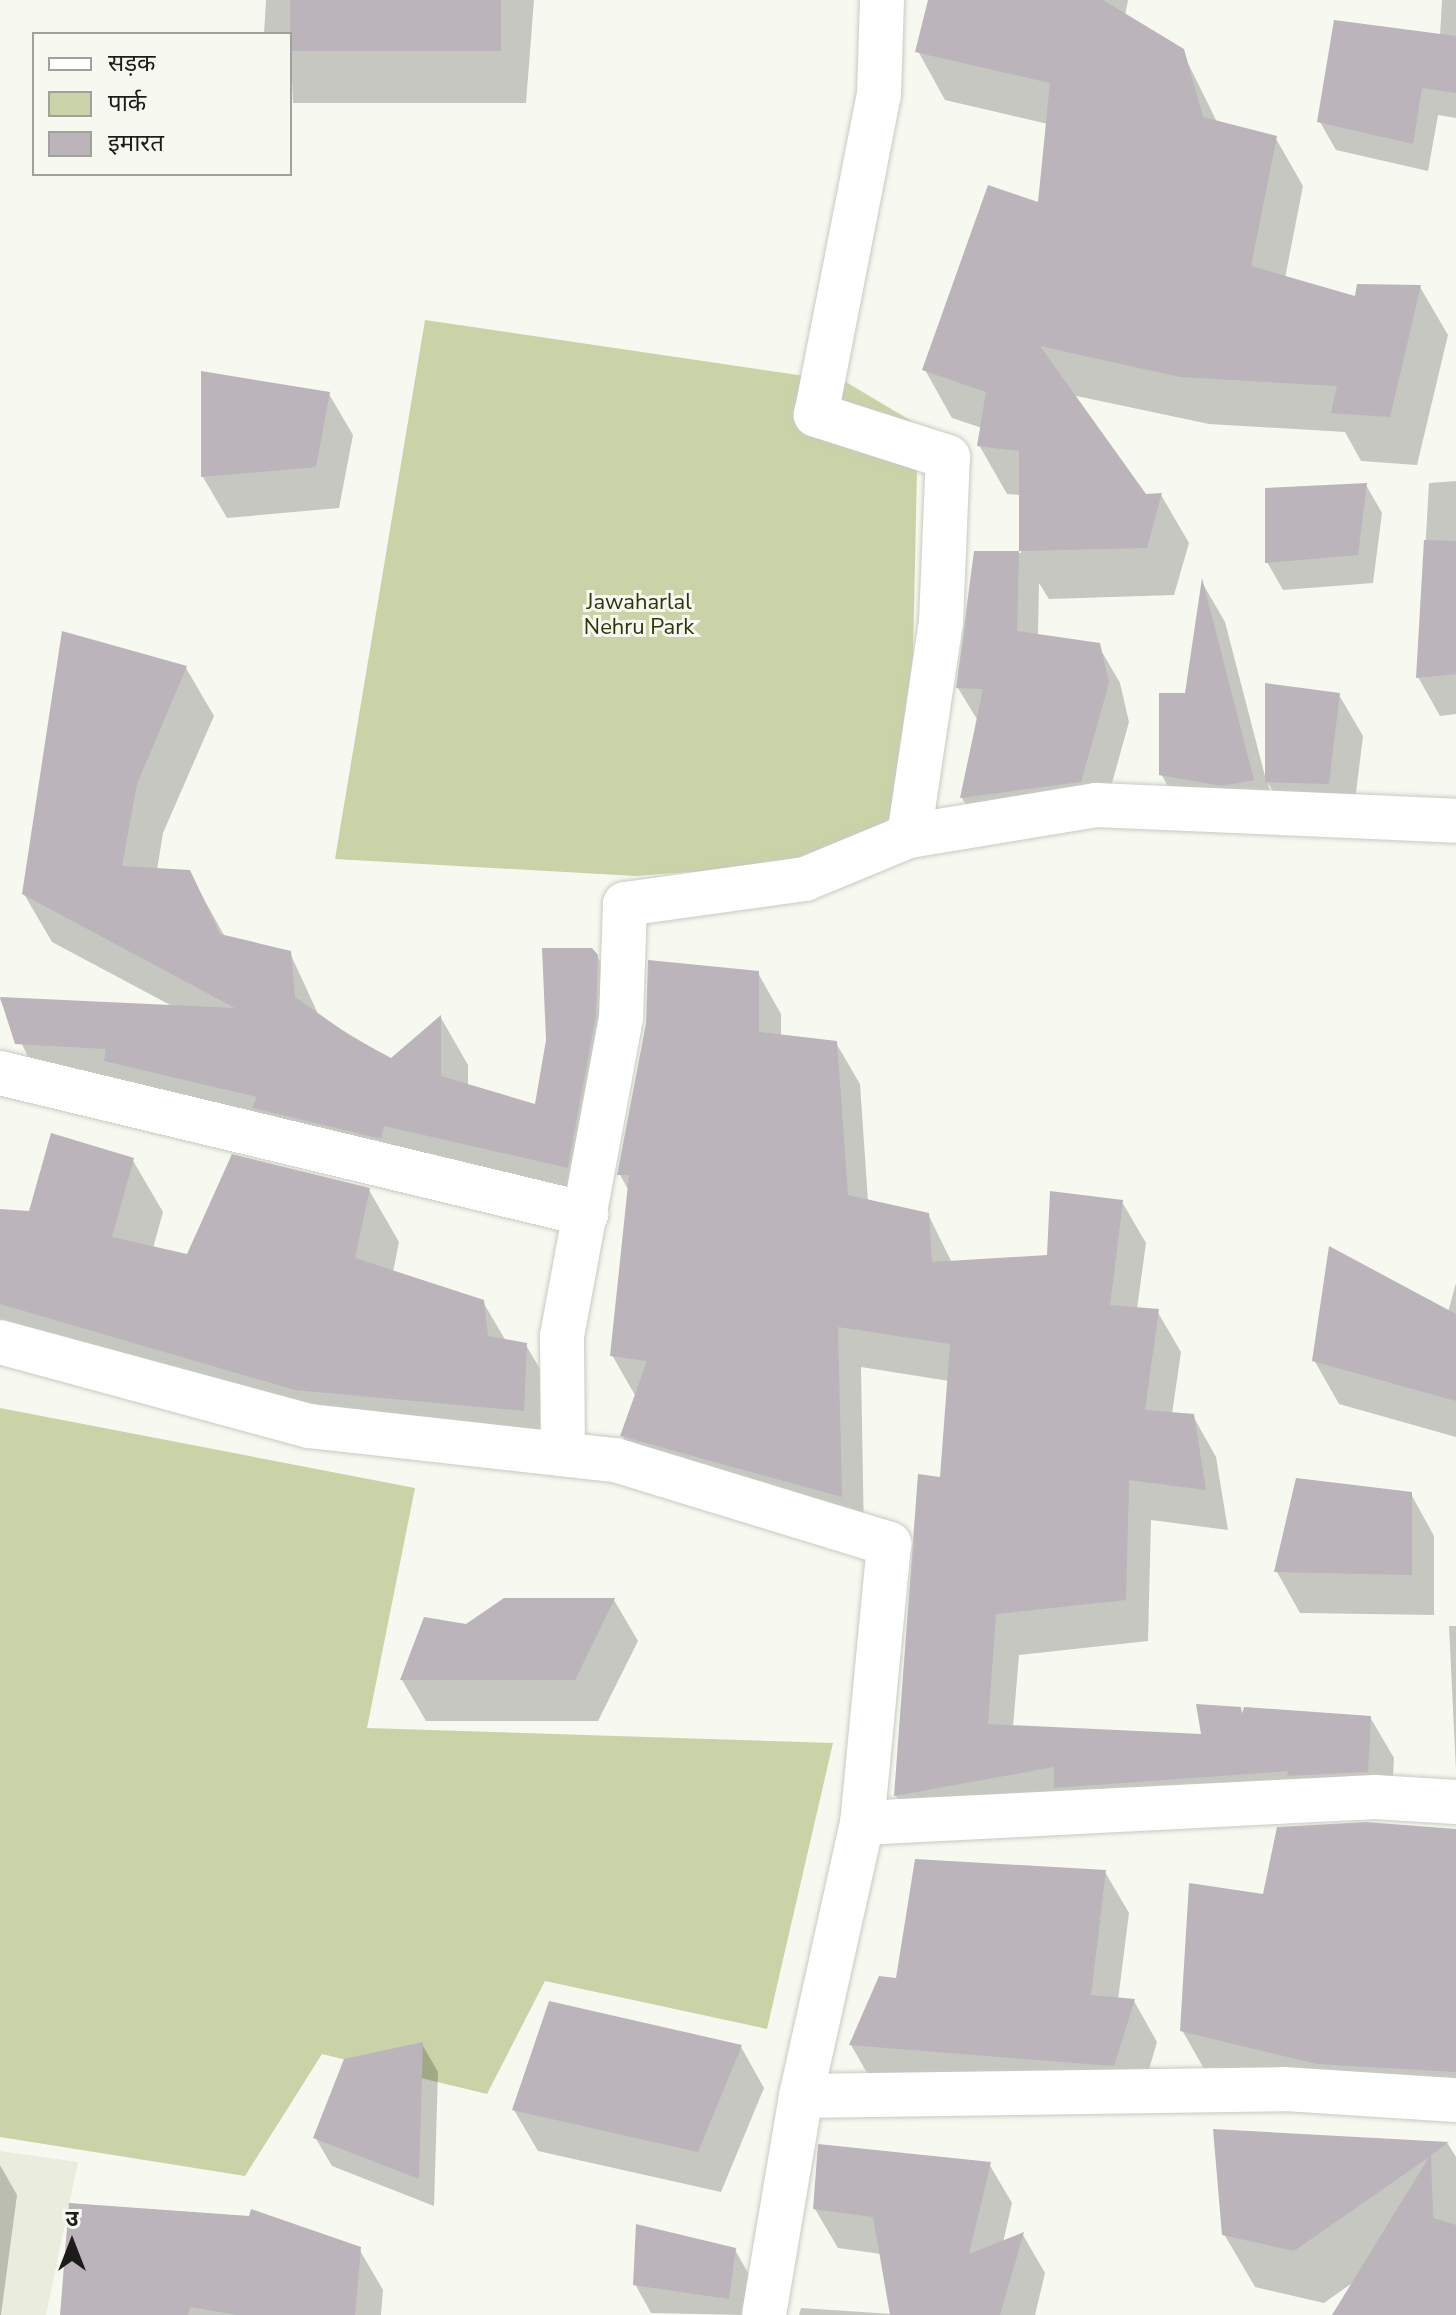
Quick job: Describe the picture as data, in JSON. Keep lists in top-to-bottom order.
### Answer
{
  "parks": ["Jawaharlal Nehru Park"],
  "legend": ["सड़क", "पार्क", "इमारत"],
  "north": "top"
}
